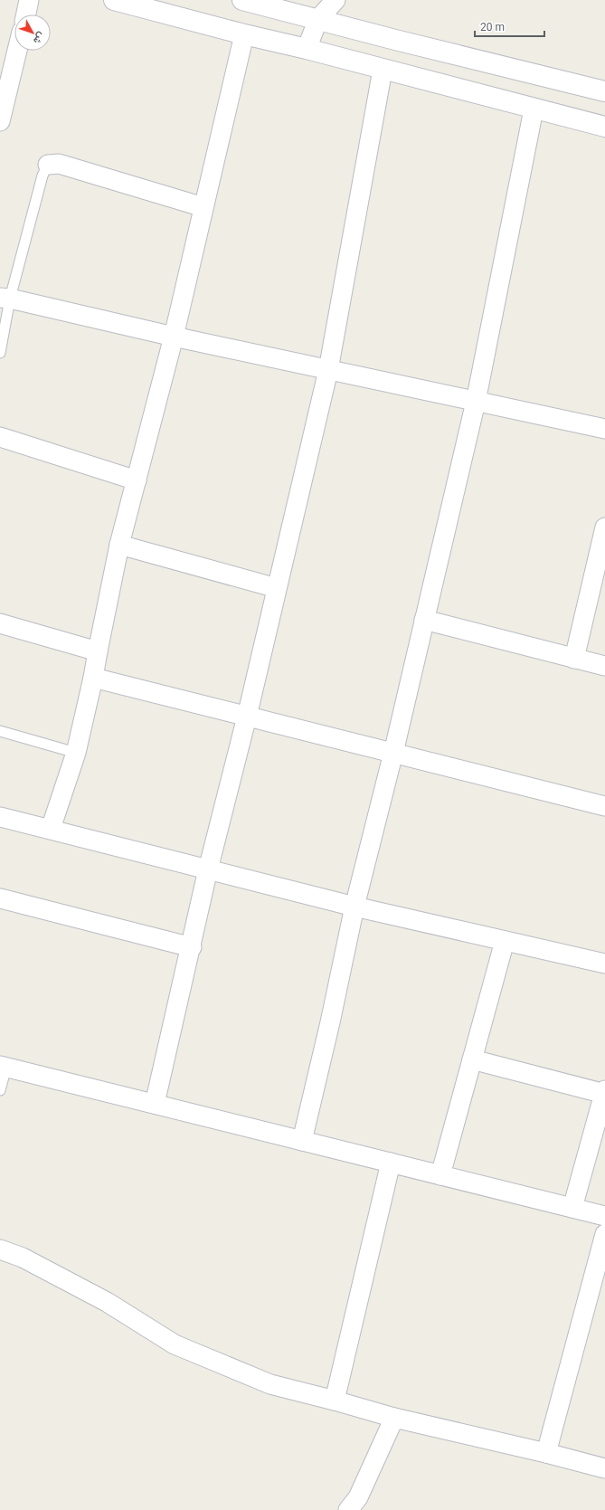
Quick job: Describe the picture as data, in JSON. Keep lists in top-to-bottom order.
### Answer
{
  "scale_bar": "20 m",
  "north": "bottom right"
}
